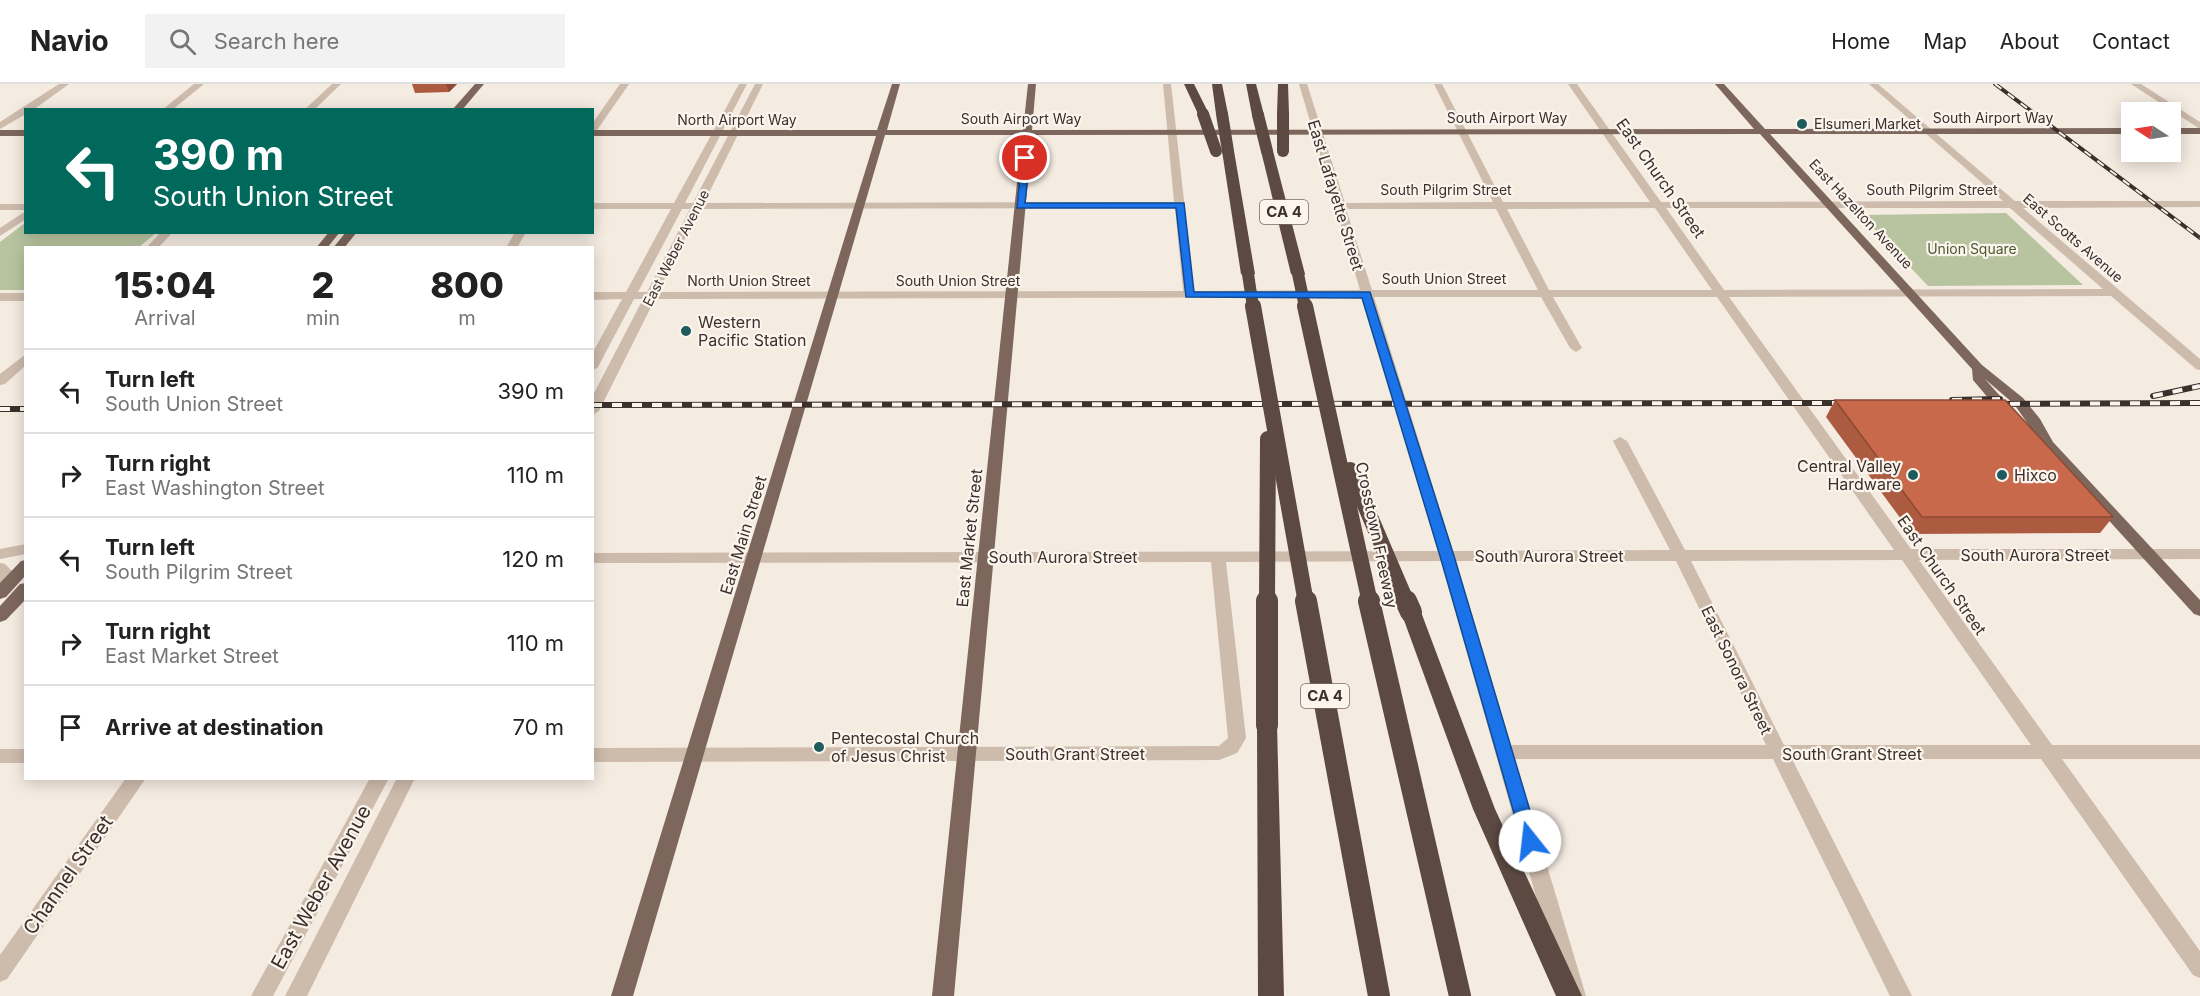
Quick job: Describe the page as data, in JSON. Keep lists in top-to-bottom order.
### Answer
{
  "streets": {
    "highway": ["CA 4", "Crosstown Freeway"],
    "main road": [
      "South Airport Way",
      "North Airport Way",
      "East Hazelton Avenue",
      "East Main Street",
      "East Market Street"
    ],
    "street": [
      "East Church Street",
      "South Pilgrim Street",
      "East Lafayette Street",
      "East Scotts Avenue",
      "East Weber Avenue",
      "South Union Street",
      "North Union Street",
      "South Aurora Street",
      "East Sonora Street",
      "South Grant Street",
      "Channel Street"
    ]
  },
  "crossings": [
    ["South Airport Way", "North Airport Way"],
    ["South Airport Way", "East Church Street"],
    ["South Airport Way", "East Lafayette Street"],
    ["South Airport Way", "East Hazelton Avenue"],
    ["South Airport Way", "East Scotts Avenue"],
    ["South Airport Way", "East Main Street"],
    ["South Airport Way", "East Market Street"],
    ["North Airport Way", "East Weber Avenue"],
    ["North Airport Way", "East Main Street"],
    ["East Church Street", "South Pilgrim Street"],
    ["East Church Street", "South Union Street"],
    ["East Church Street", "South Aurora Street"],
    ["East Church Street", "South Grant Street"],
    ["South Pilgrim Street", "East Lafayette Street"],
    ["South Pilgrim Street", "East Hazelton Avenue"],
    ["South Pilgrim Street", "East Scotts Avenue"],
    ["East Lafayette Street", "South Union Street"],
    ["East Lafayette Street", "South Aurora Street"],
    ["East Lafayette Street", "South Grant Street"],
    ["East Hazelton Avenue", "South Union Street"],
    ["East Hazelton Avenue", "South Aurora Street"],
    ["East Scotts Avenue", "South Union Street"],
    ["East Weber Avenue", "North Union Street"],
    ["South Union Street", "North Union Street"],
    ["South Union Street", "East Main Street"],
    ["South Union Street", "East Market Street"],
    ["North Union Street", "East Main Street"],
    ["East Main Street", "South Aurora Street"],
    ["East Main Street", "South Grant Street"],
    ["East Market Street", "South Aurora Street"],
    ["East Market Street", "South Grant Street"],
    ["South Aurora Street", "East Sonora Street"],
    ["South Aurora Street", "South Grant Street"],
    ["East Sonora Street", "South Grant Street"]
  ],
  "parks": ["Union Square"],
  "places": [
    "Elsumeri Market",
    "Western Pacific Station",
    "Central Valley Hardware",
    "Hixco",
    "Pentecostal Church of Jesus Christ"
  ],
  "north": "left",
  "page": {
    "header": "Navio",
    "search": "Search here",
    "nav": [
      "Home",
      "Map",
      "About",
      "Contact"
    ],
    "turn": ["390 m", "South Union Street"],
    "eta": [
      "15:04",
      "Arrival",
      "2",
      "min",
      "800",
      "m"
    ],
    "list": [
      {
        "name": "Turn left",
        "note": "South Union Street",
        "value": "390 m"
      },
      {
        "name": "Turn right",
        "note": "East Washington Street",
        "value": "110 m"
      },
      {
        "name": "Turn left",
        "note": "South Pilgrim Street",
        "value": "120 m"
      },
      {
        "name": "Turn right",
        "note": "East Market Street",
        "value": "110 m"
      },
      {
        "name": "Arrive at destination",
        "value": "70 m"
      }
    ]
  }
}
